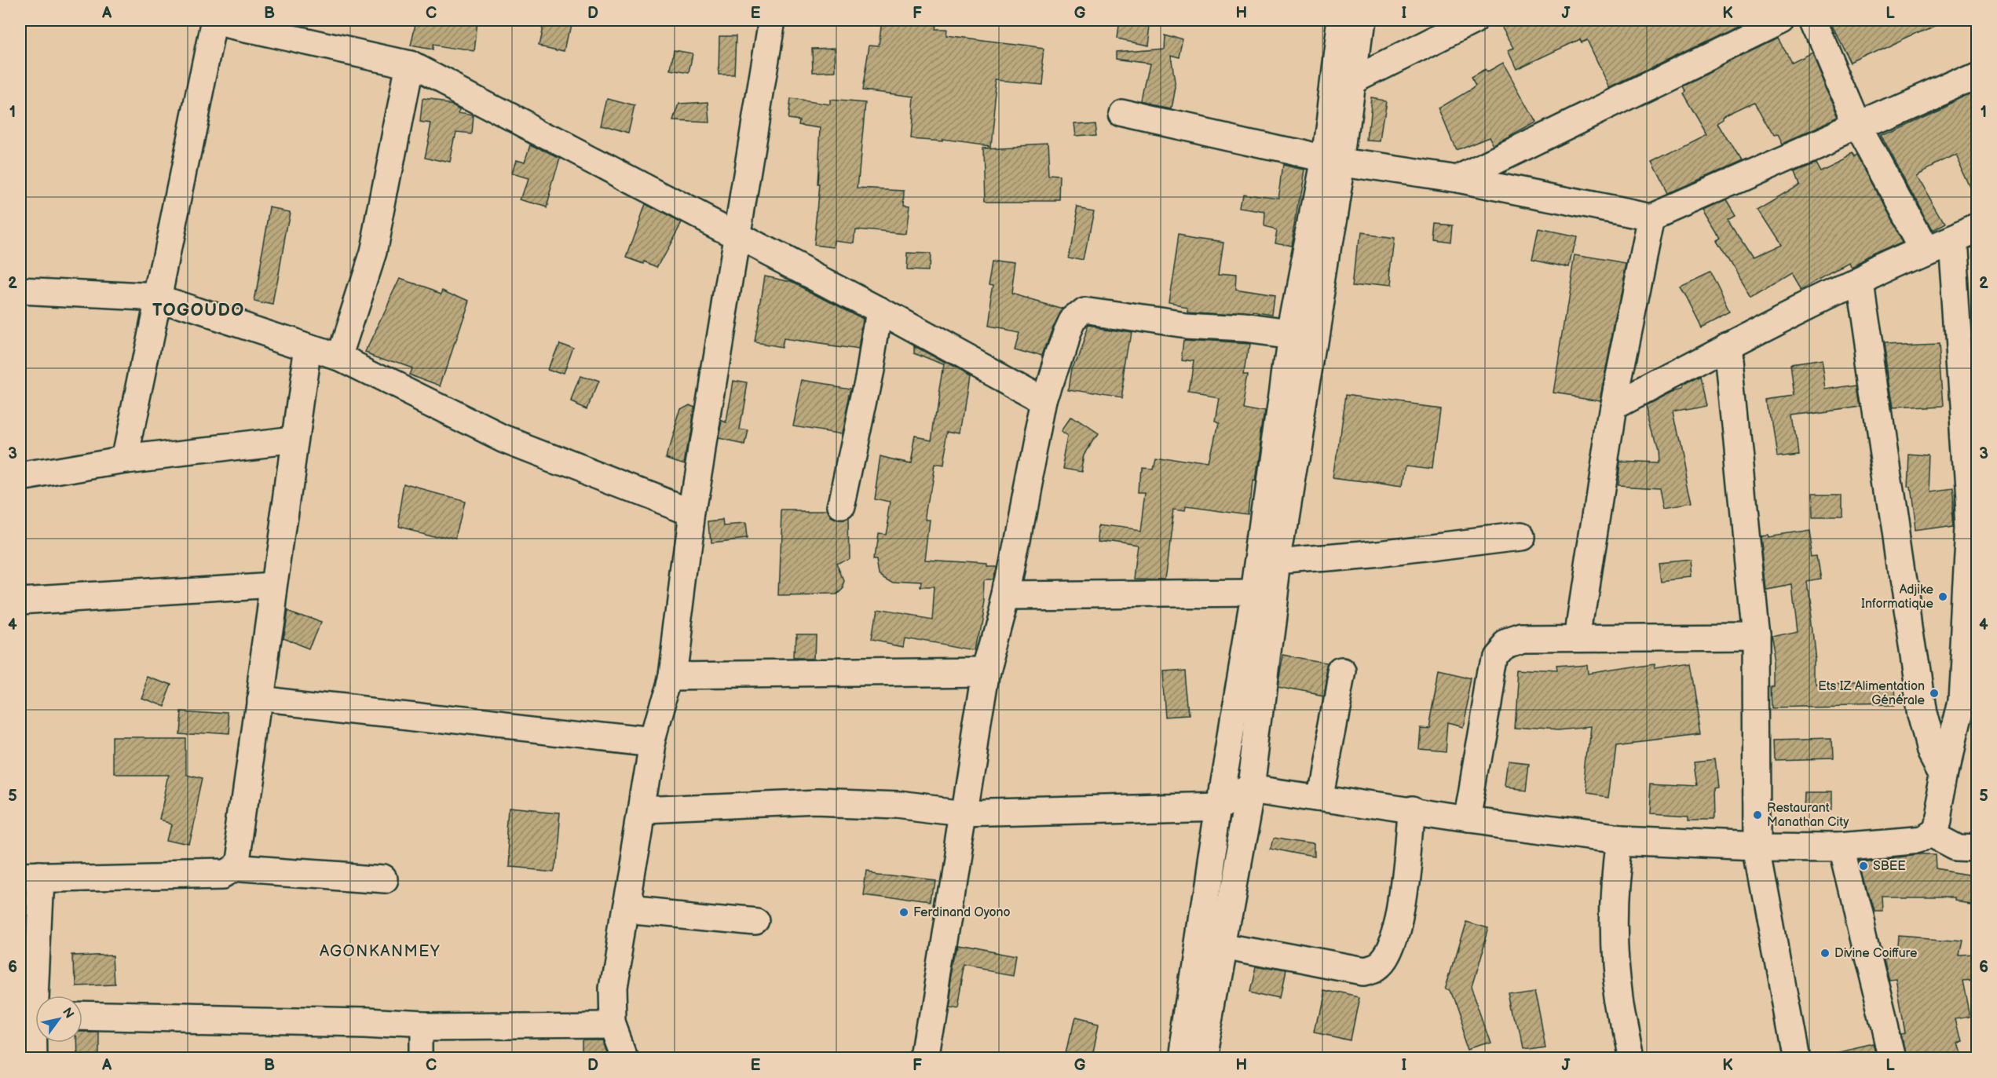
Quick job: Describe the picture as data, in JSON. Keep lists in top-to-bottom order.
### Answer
{
  "districts": ["TOGOUDO", "AGONKANMEY"],
  "places": [
    "Adjike Informatique",
    "Ets IZ Alimentation Générale",
    "Restaurant Manathan City",
    "SBEE",
    "Ferdinand Oyono",
    "Divine Coiffure"
  ],
  "north": "top right",
  "grid": {
    "columns": [
      "A",
      "B",
      "C",
      "D",
      "E",
      "F",
      "G",
      "H",
      "I",
      "J",
      "K",
      "L"
    ],
    "rows": [
      "1",
      "2",
      "3",
      "4",
      "5",
      "6"
    ]
  }
}
